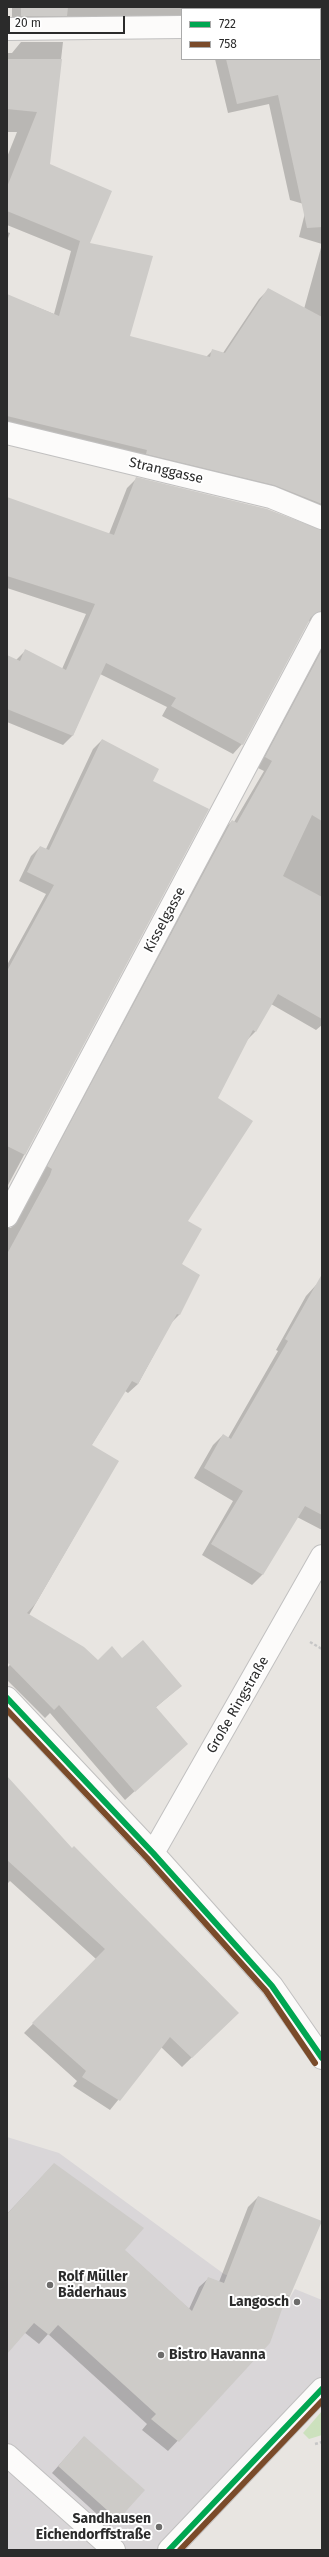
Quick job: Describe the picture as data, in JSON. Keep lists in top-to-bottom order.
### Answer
{
  "streets": {
    "street": ["Stranggasse", "Kisselgasse", "Große Ringstraße"]
  },
  "places": [
    "Rolf Müller Bäderhaus",
    "Langosch",
    "Bistro Havanna",
    "Sandhausen Eichendorffstraße"
  ],
  "lines": ["transit line 722", "transit line 758"],
  "legend": ["722", "758"],
  "scale_bar": "20 m"
}
